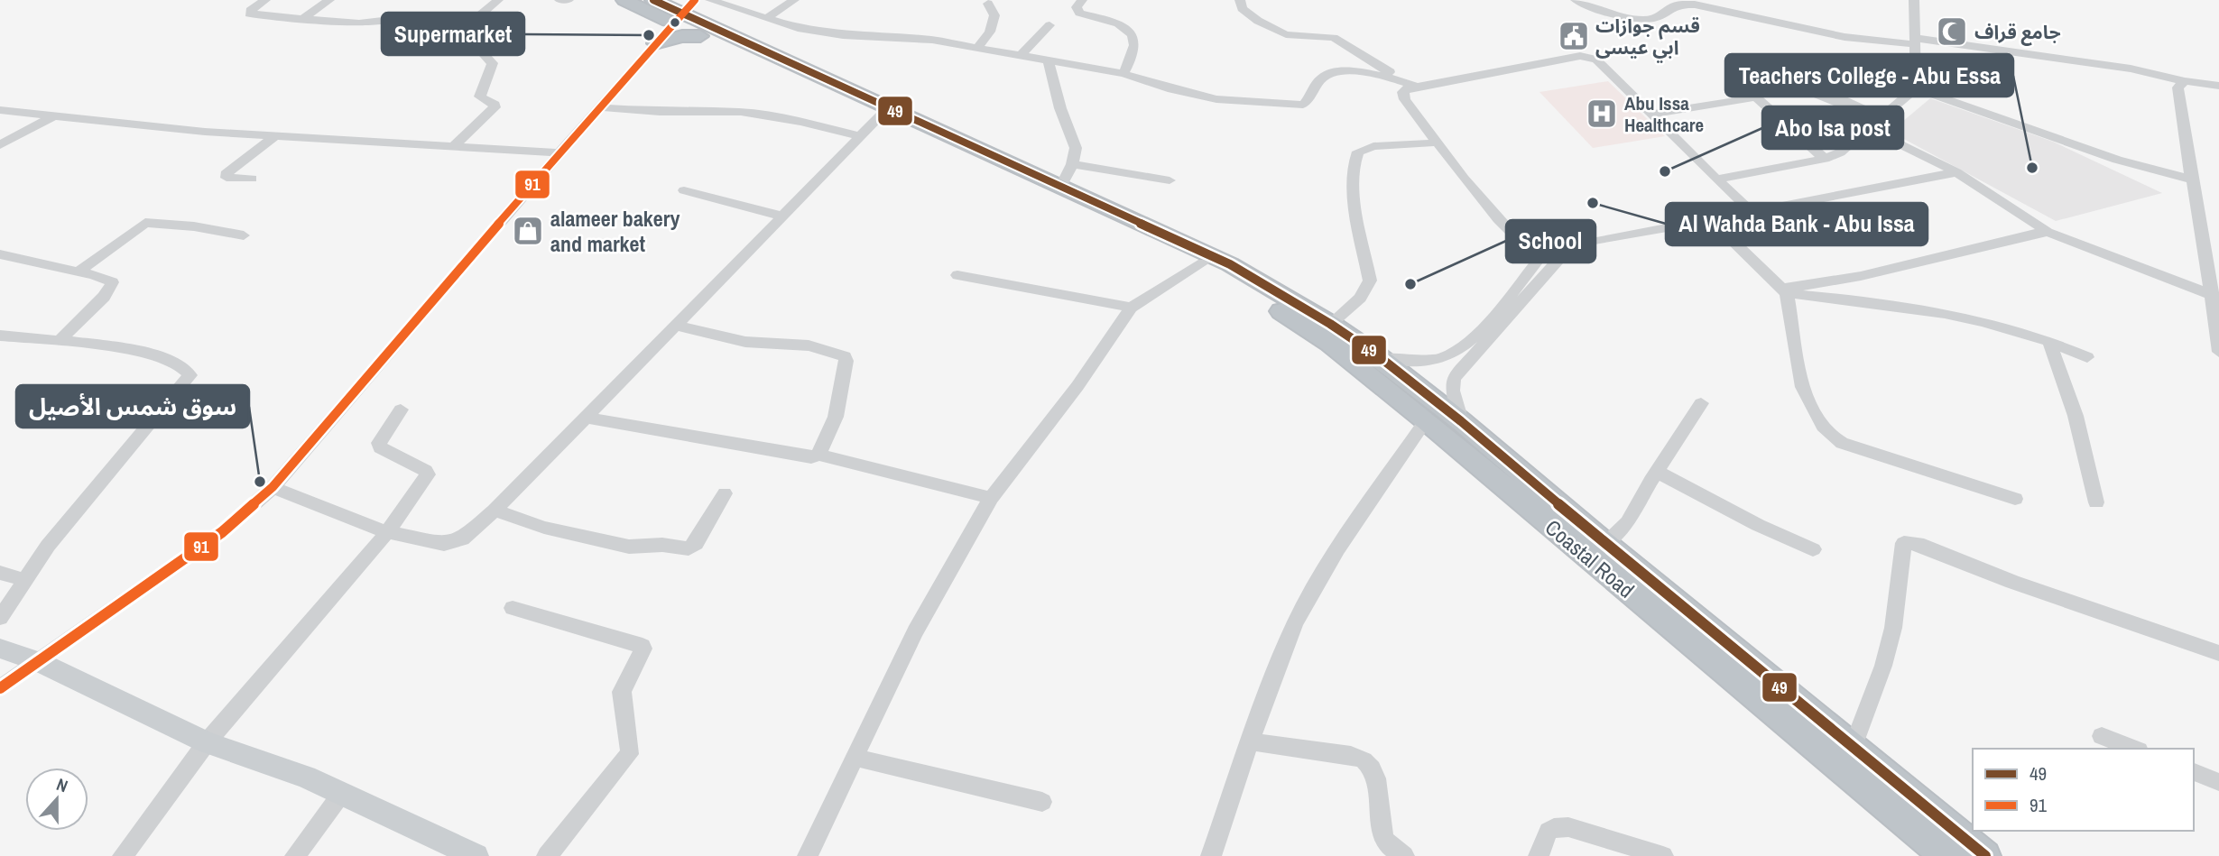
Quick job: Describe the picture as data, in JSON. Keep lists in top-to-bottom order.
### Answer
{
  "streets": {
    "highway": ["Coastal Road"]
  },
  "places": {
    "mosque": ["جامع قراف"],
    "other": [
      "Supermarket",
      "Teachers College - Abu Essa",
      "Abo Isa post",
      "Al Wahda Bank - Abu Issa",
      "School",
      "سوق شمس الأصيل"
    ],
    "public building": ["قسم جوازات ابي عيسى"],
    "hospital": ["Abu Issa Healthcare"],
    "shop": ["alameer bakery and market"]
  },
  "lines": ["transit line 49", "transit line 91"],
  "legend": ["49", "91"],
  "north": "top"
}
